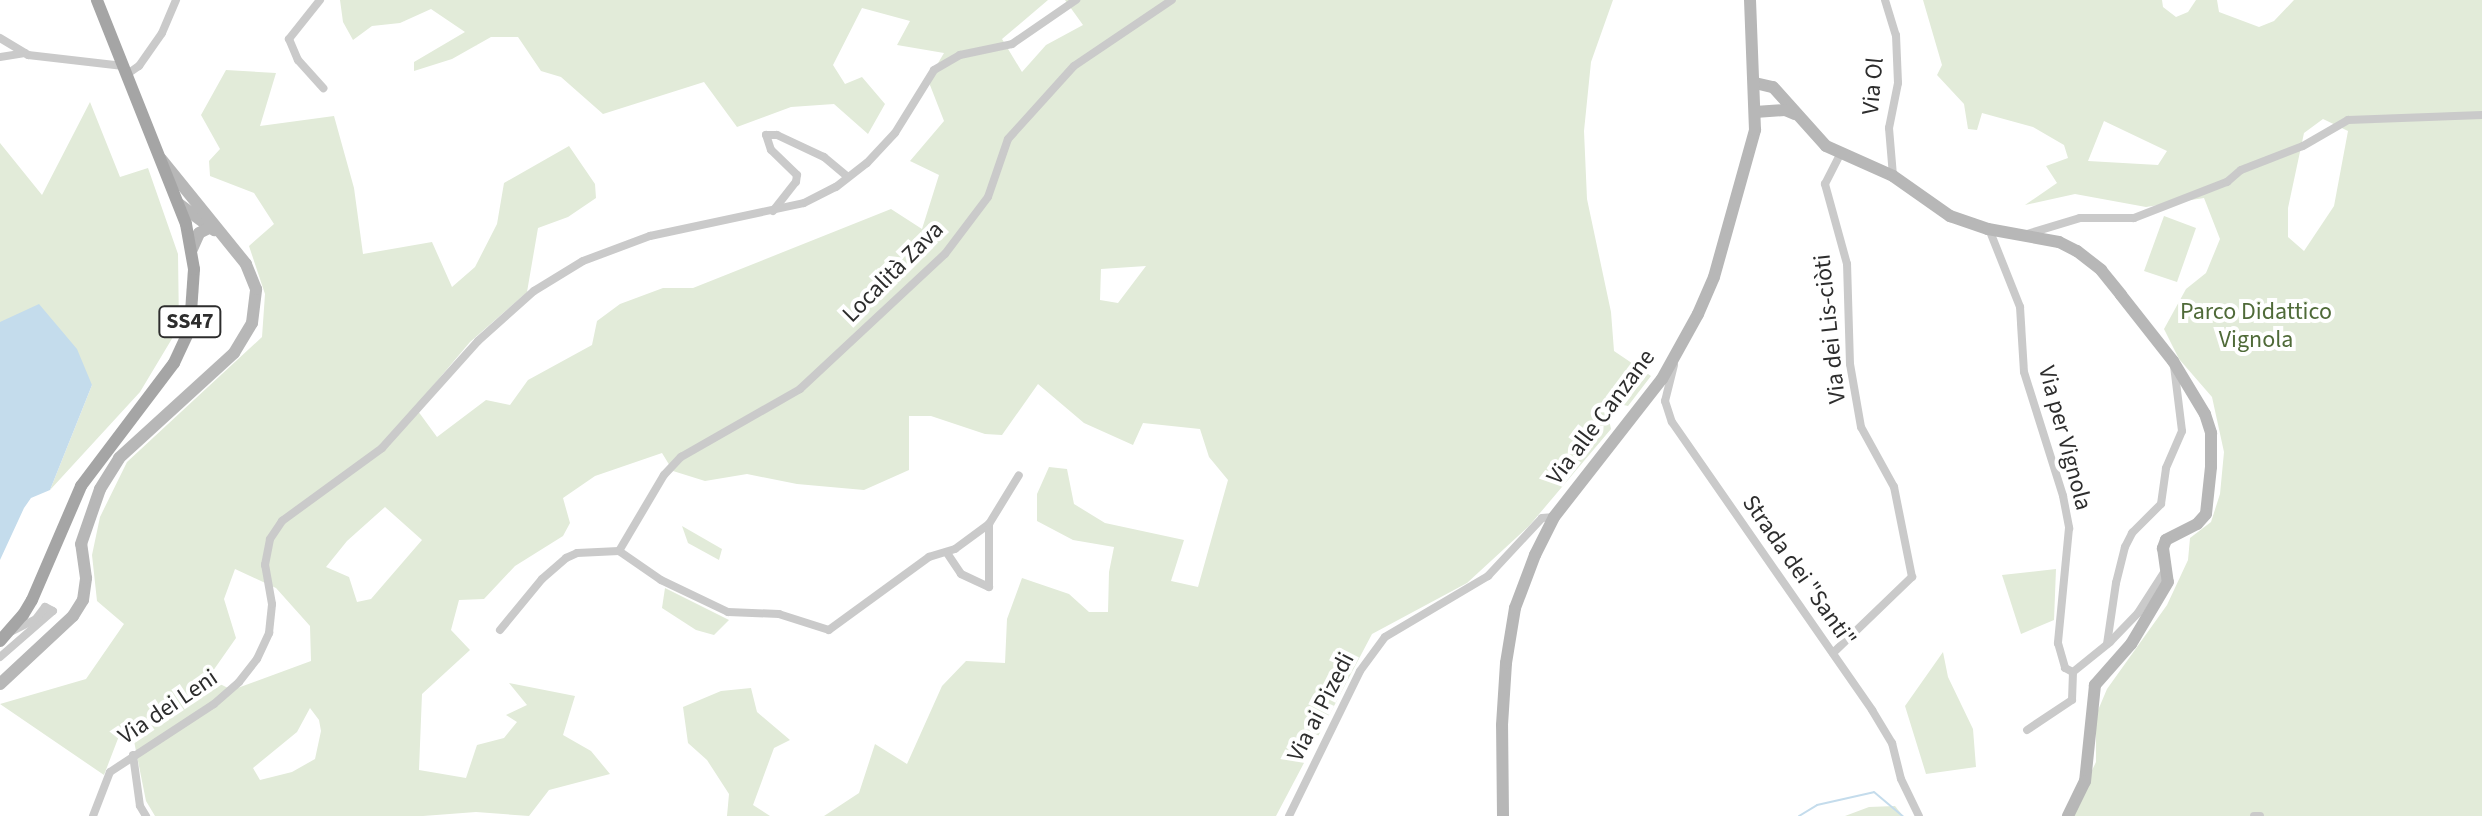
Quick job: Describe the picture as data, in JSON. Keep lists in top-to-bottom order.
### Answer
{
  "streets": {
    "main road": ["SS47"],
    "street": [
      "Via Ol",
      "Località Zava",
      "Via dei Lis-ciòti",
      "Via alle Canzane",
      "Via per Vignola",
      "Strada dei \"Santi\"",
      "Via dei Leni",
      "Via ai Pizedi"
    ]
  },
  "crossings": [
    ["Via dei Lis-ciòti", "Strada dei \"Santi\""],
    ["Via alle Canzane", "Strada dei \"Santi\""],
    ["Via alle Canzane", "Via ai Pizedi"]
  ],
  "parks": ["Parco Didattico Vignola"]
}
